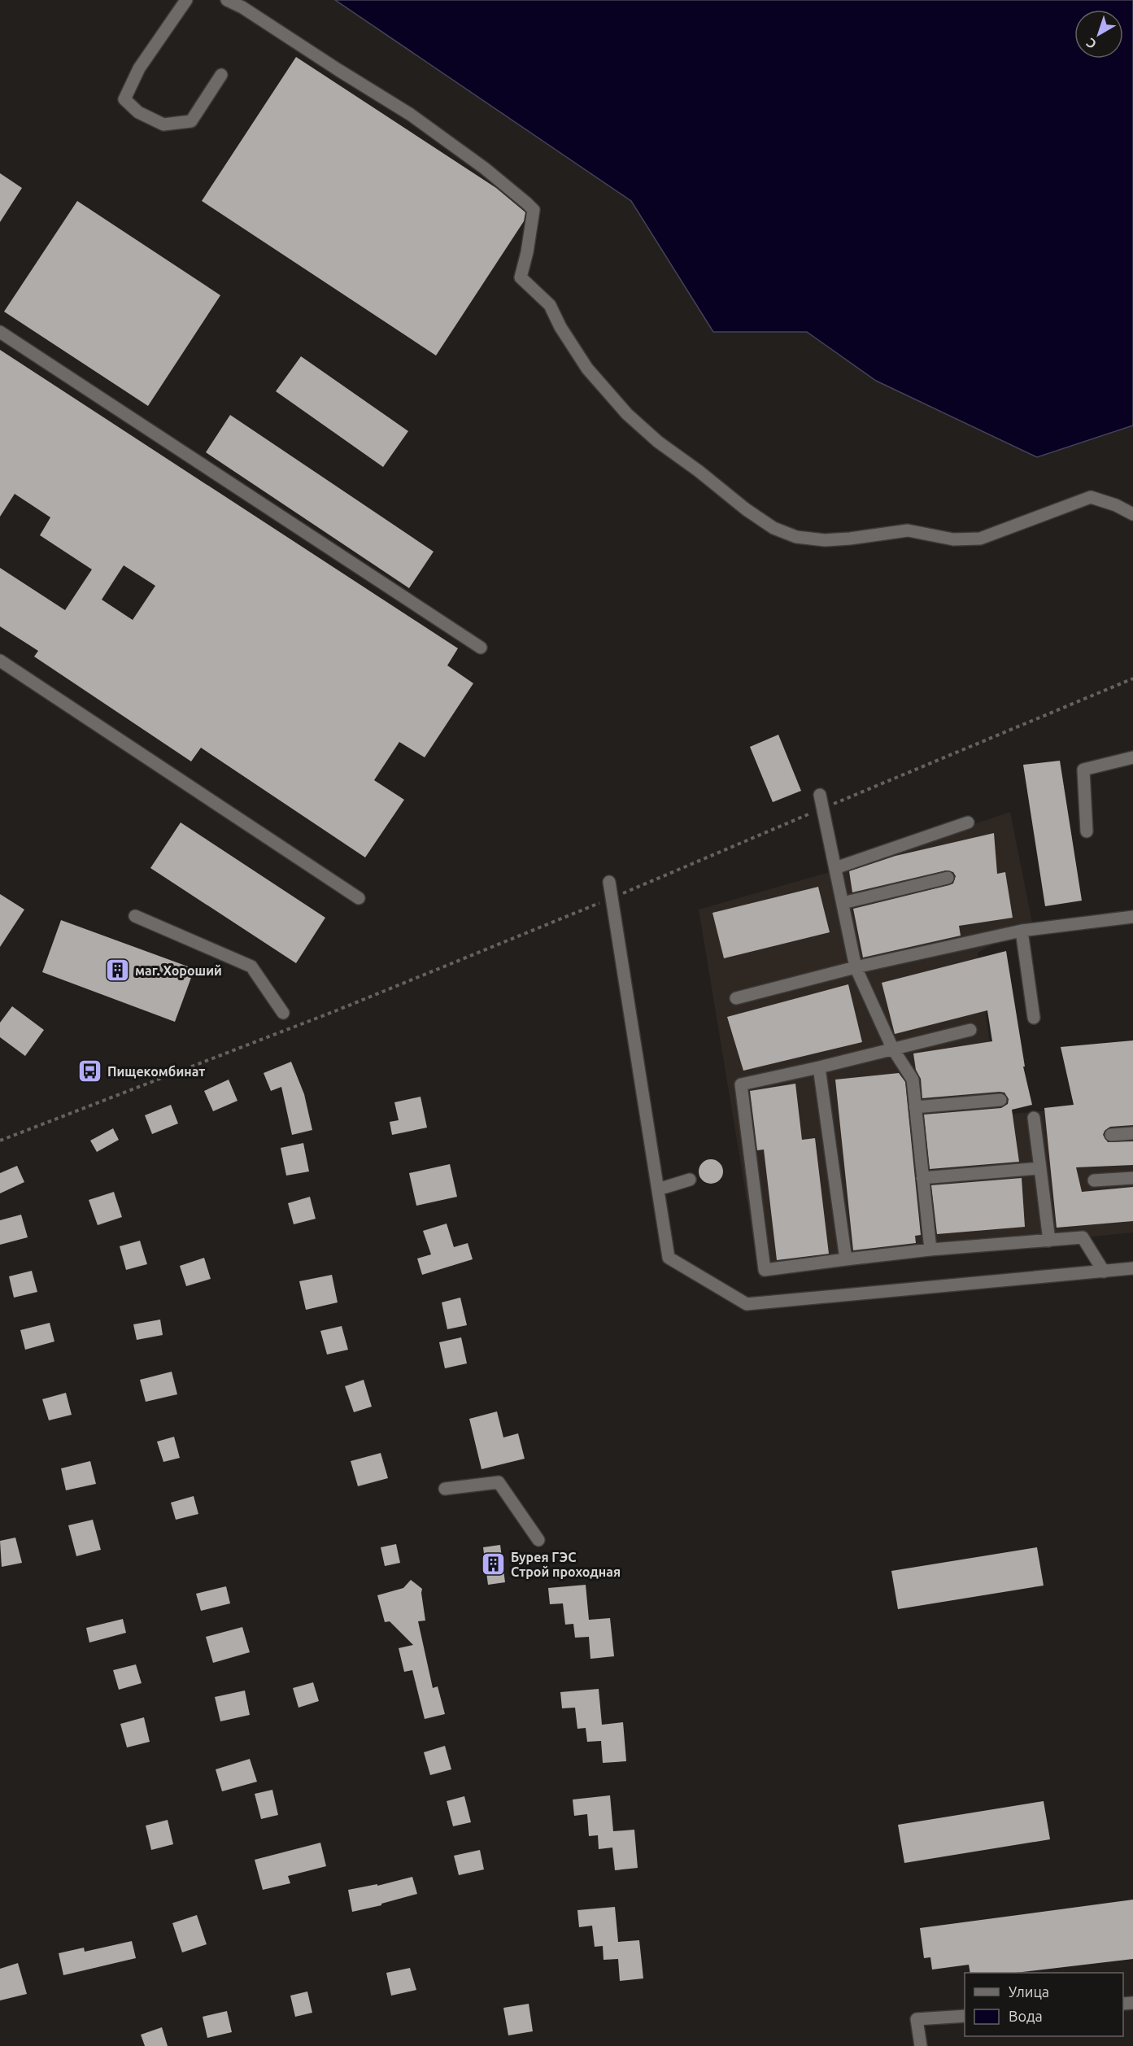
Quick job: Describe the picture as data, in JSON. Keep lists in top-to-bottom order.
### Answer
{
  "places": {
    "building": ["маг. Хороший", "Бурея ГЭС Строй проходная"],
    "bus stop": ["Пищекомбинат"]
  },
  "legend": ["Улица", "Вода"],
  "north": "bottom left"
}
